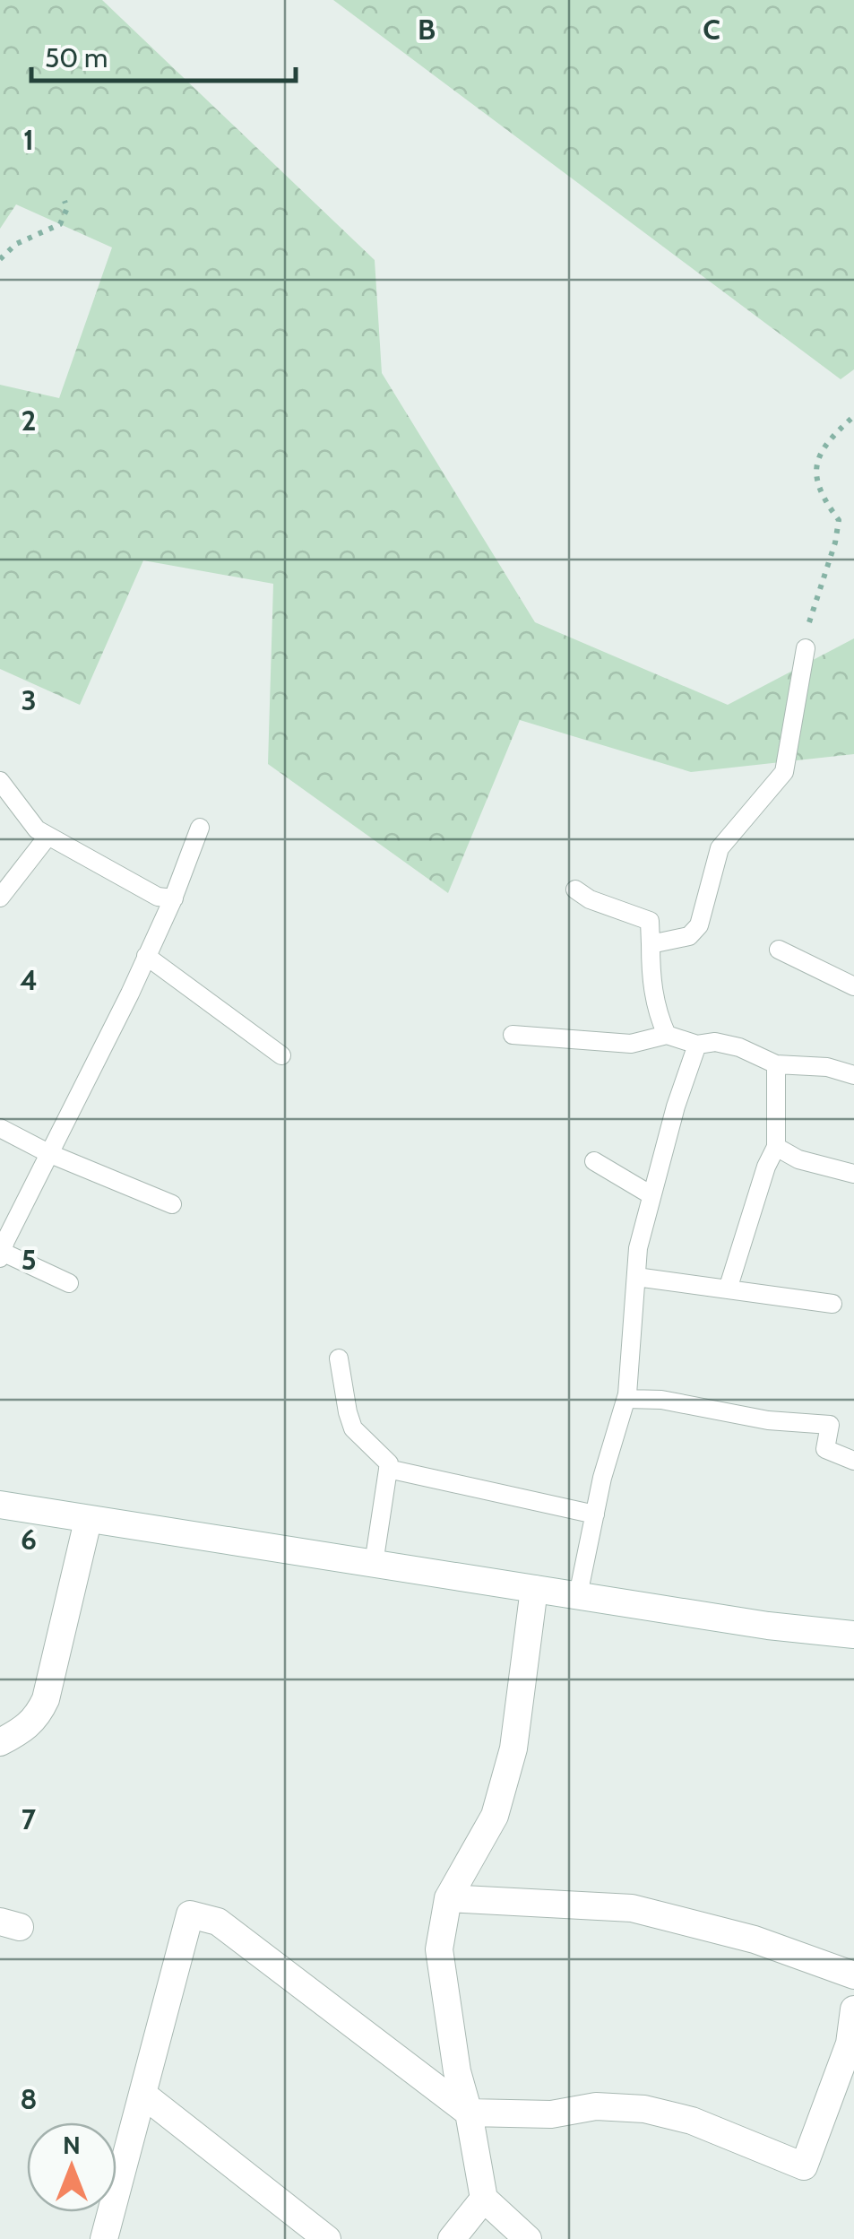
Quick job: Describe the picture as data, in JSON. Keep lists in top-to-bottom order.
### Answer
{
  "scale_bar": "50 m",
  "north": "top",
  "grid": {
    "columns": ["B", "C"],
    "rows": [
      "1",
      "2",
      "3",
      "4",
      "5",
      "6",
      "7",
      "8"
    ]
  }
}
